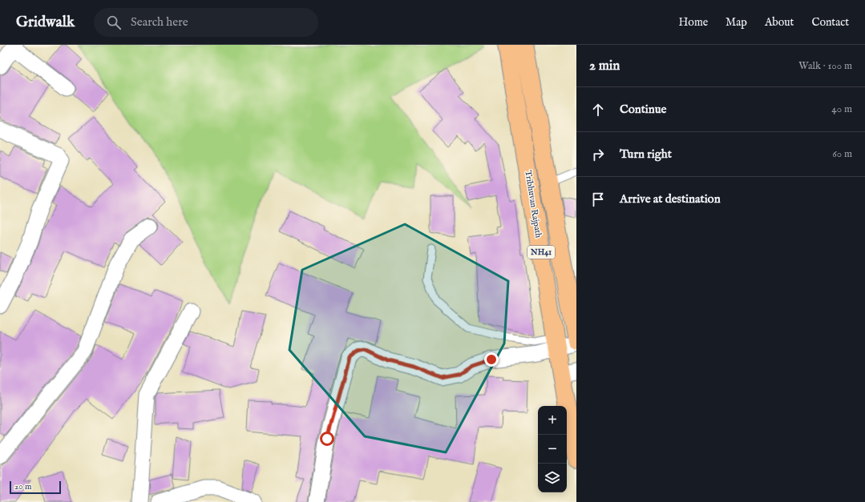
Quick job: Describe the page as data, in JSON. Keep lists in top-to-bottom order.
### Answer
{
  "streets": {
    "highway": ["Tribhuvan Rajpath", "NH41"]
  },
  "scale_bar": "20 m",
  "page": {
    "header": "Gridwalk",
    "search": "Search here",
    "nav": [
      "Home",
      "Map",
      "About",
      "Contact"
    ],
    "heading": ["2 min", "Walk · 100 m"],
    "list": [
      ["Continue", "40 m"],
      ["Turn right", "60 m"],
      "Arrive at destination"
    ],
    "map_buttons": ["+", "−"],
    "scale": "20 m"
  }
}
